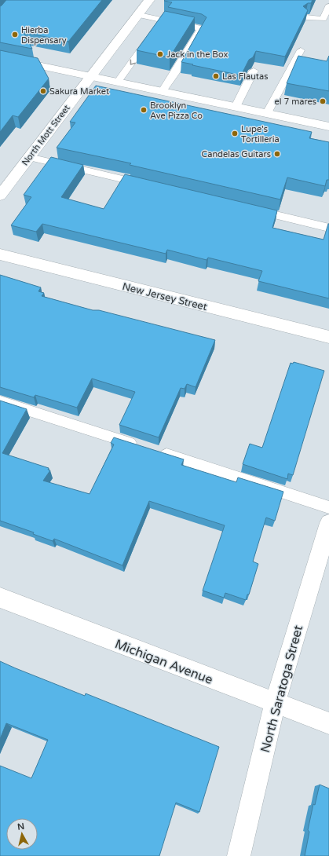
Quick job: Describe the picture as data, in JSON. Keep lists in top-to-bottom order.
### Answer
{
  "streets": {
    "street": [
      "North Mott Street",
      "New Jersey Street",
      "Michigan Avenue",
      "North Saratoga Street"
    ]
  },
  "crossings": [
    ["Michigan Avenue", "North Saratoga Street"]
  ],
  "places": [
    "Hierba Dispensary",
    "Jack in the Box",
    "Las Flautas",
    "Sakura Market",
    "el 7 mares",
    "Brooklyn Ave Pizza Co",
    "Lupe's Tortilleria",
    "Candelas Guitars"
  ],
  "north": "top"
}
